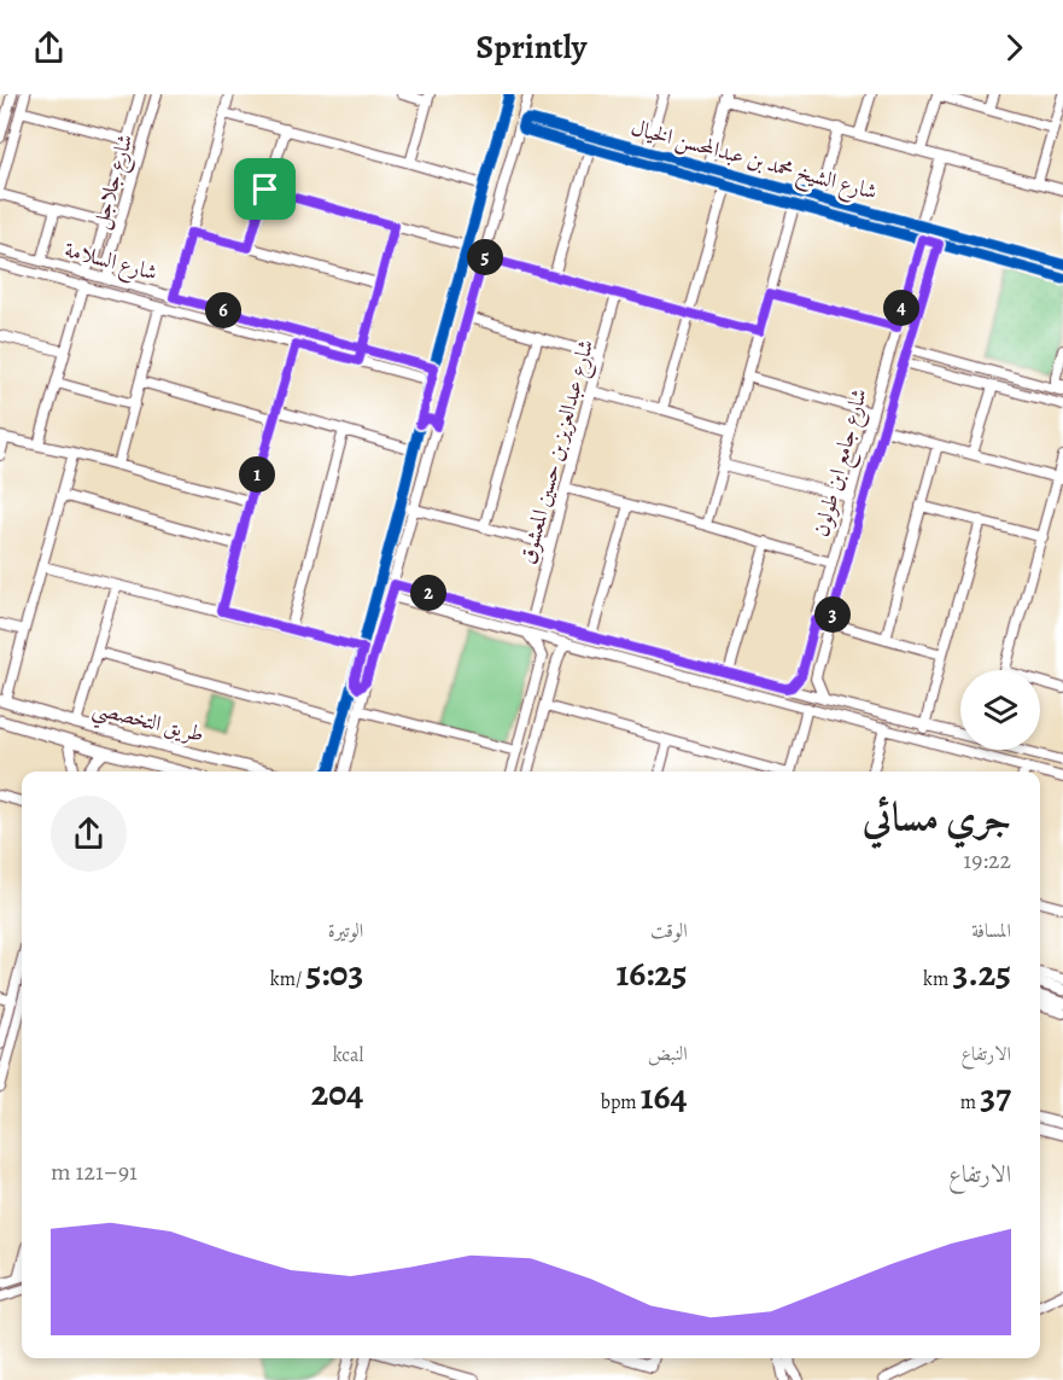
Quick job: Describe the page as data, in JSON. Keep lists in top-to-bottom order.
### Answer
{
  "streets": {
    "main road": ["طريق التخصصي"],
    "street": [
      "شارع الشيخ محمد بن عبدالمحسن الخيال",
      "شارع جلاجل",
      "شارع السلامة",
      "شارع عبدالعزيز بن حسين المعشوق",
      "شارع جامع ابن طولون"
    ]
  },
  "crossings": [
    ["شارع الشيخ محمد بن عبدالمحسن الخيال", "شارع جامع ابن طولون"],
    ["شارع جلاجل", "شارع السلامة"]
  ],
  "page": {
    "header": "Sprintly",
    "pins": [
      "5",
      "4",
      "6",
      "1",
      "2",
      "3"
    ],
    "heading": ["جري مسائي", "19:22"],
    "stats": [
      ["المسافة", "3.25 km"],
      ["الوقت", "16:25"],
      ["الوتيرة", "5:03 /km"],
      ["الارتفاع", "37 m"],
      ["النبض", "164 bpm"],
      ["kcal", "204"]
    ],
    "chart": ["الارتفاع", "91–121 m"]
  }
}
